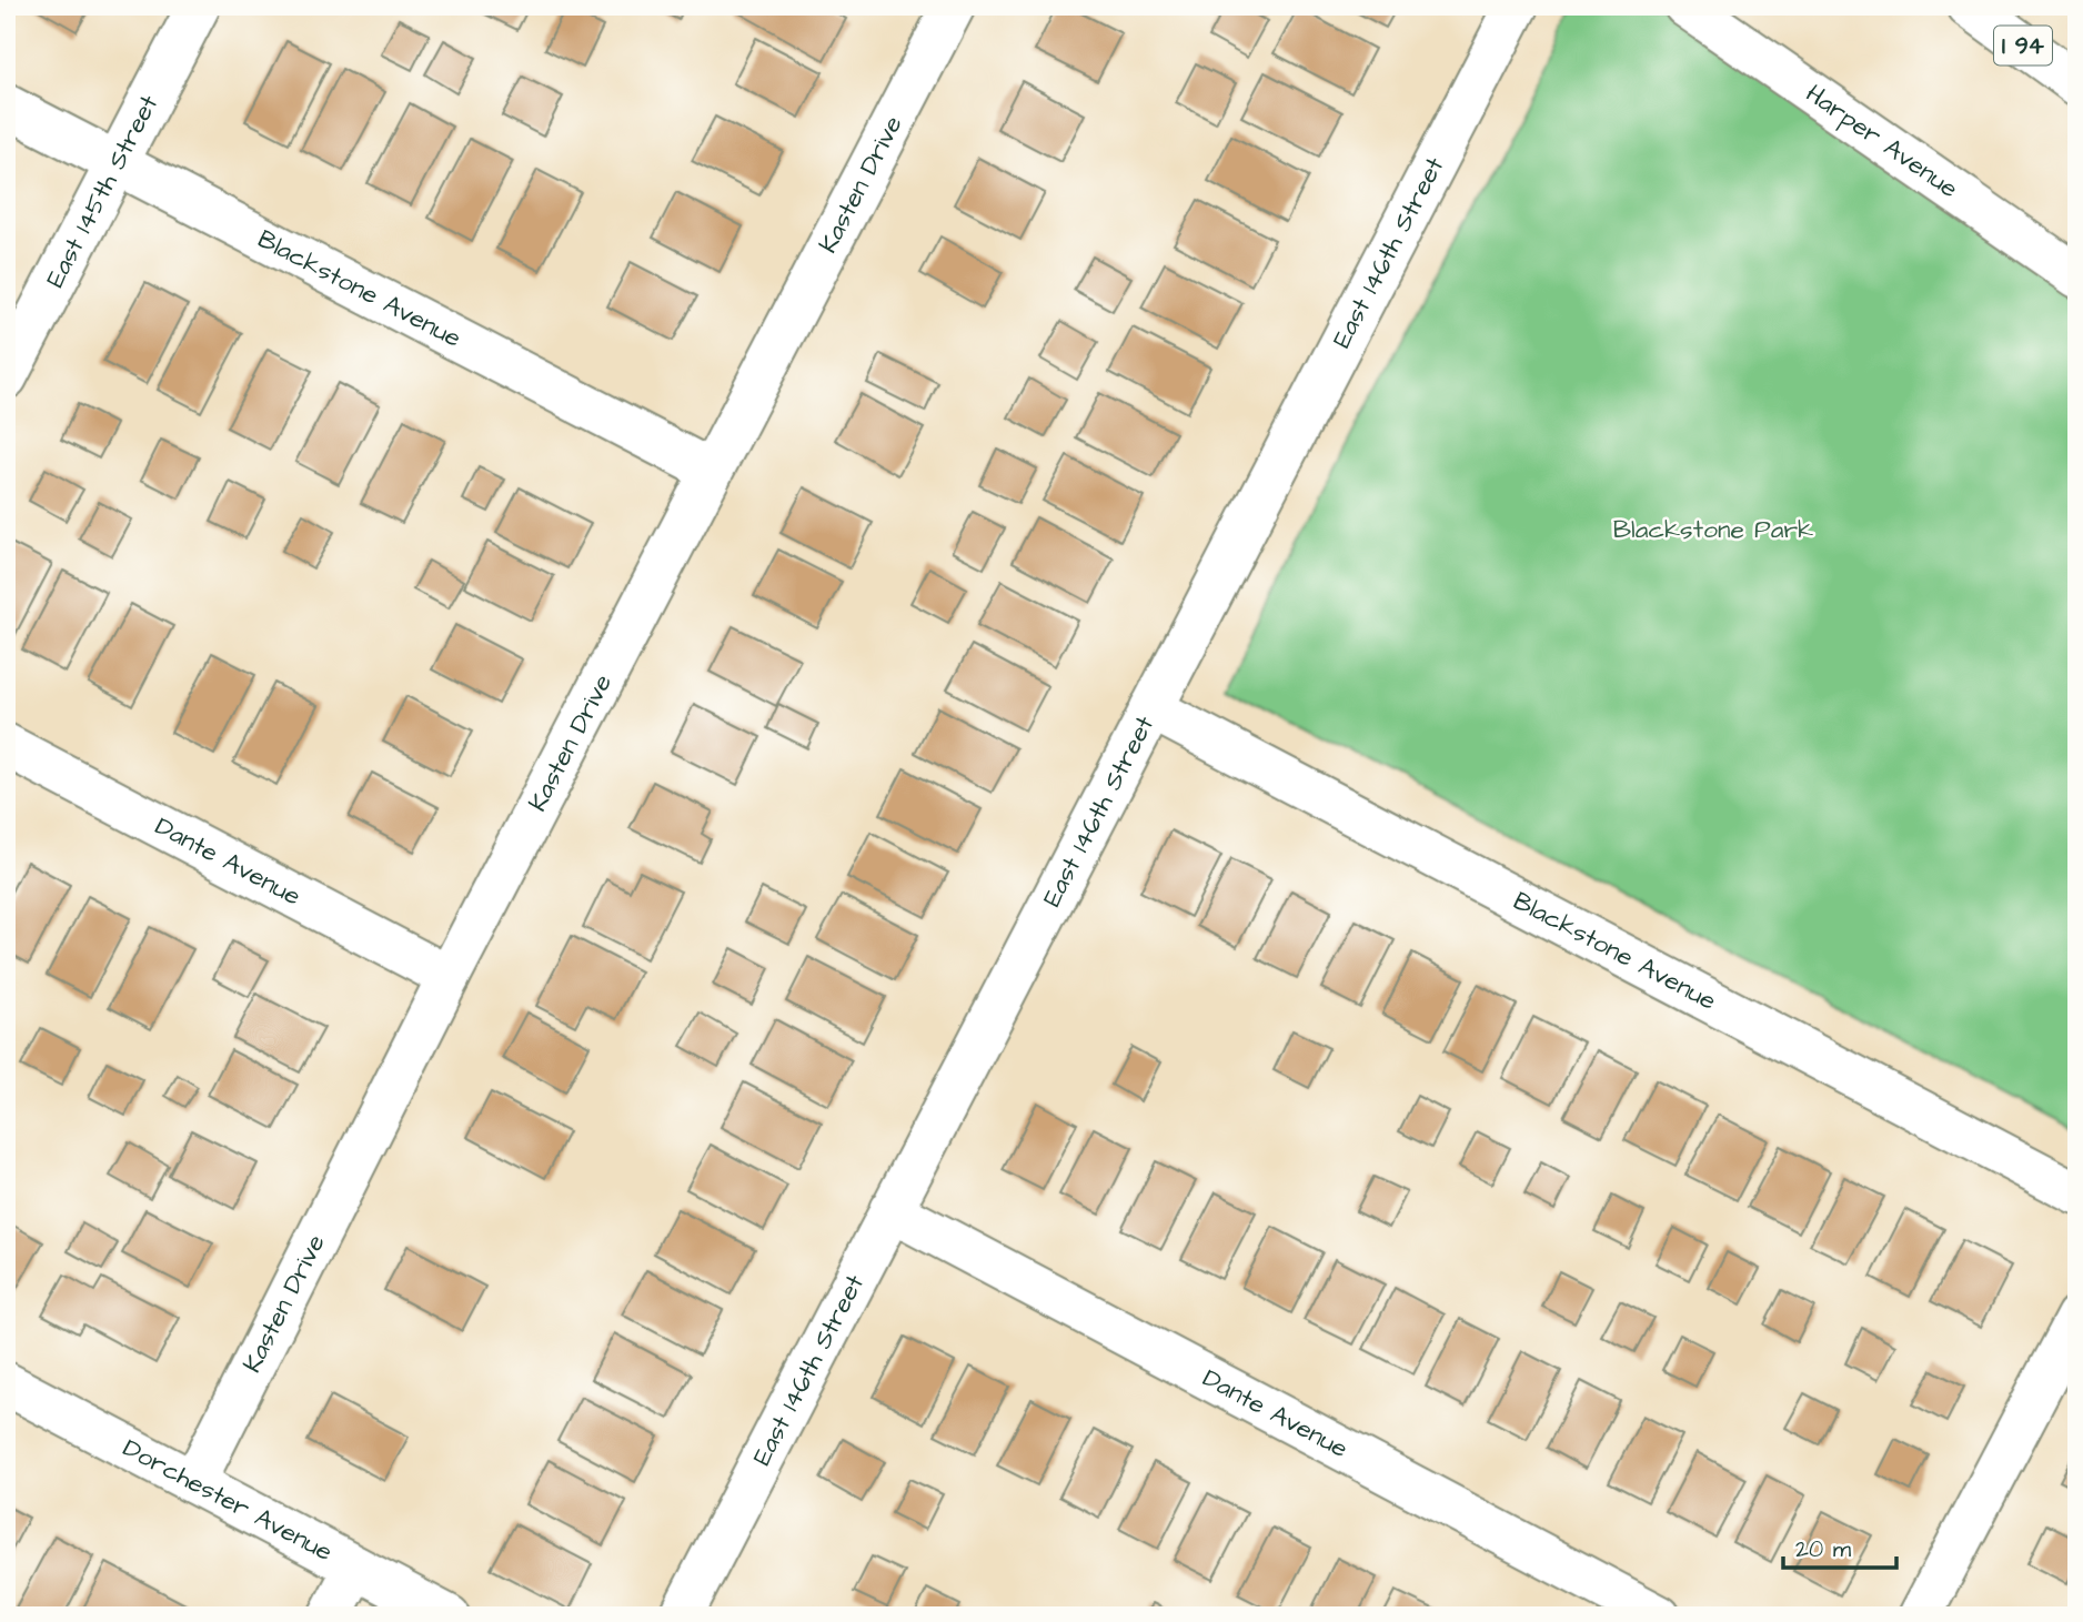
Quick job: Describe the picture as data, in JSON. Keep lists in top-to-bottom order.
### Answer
{
  "streets": {
    "main road": [
      "I 94",
      "Harper Avenue",
      "Kasten Drive",
      "East 145th Street",
      "East 146th Street",
      "Blackstone Avenue",
      "Dante Avenue",
      "Dorchester Avenue"
    ]
  },
  "crossings": [
    ["Kasten Drive", "Blackstone Avenue"],
    ["Kasten Drive", "Dante Avenue"],
    ["Kasten Drive", "Dorchester Avenue"],
    ["East 145th Street", "Blackstone Avenue"],
    ["East 146th Street", "Blackstone Avenue"],
    ["East 146th Street", "Dante Avenue"]
  ],
  "parks": ["Blackstone Park"],
  "scale_bar": "20 m"
}
